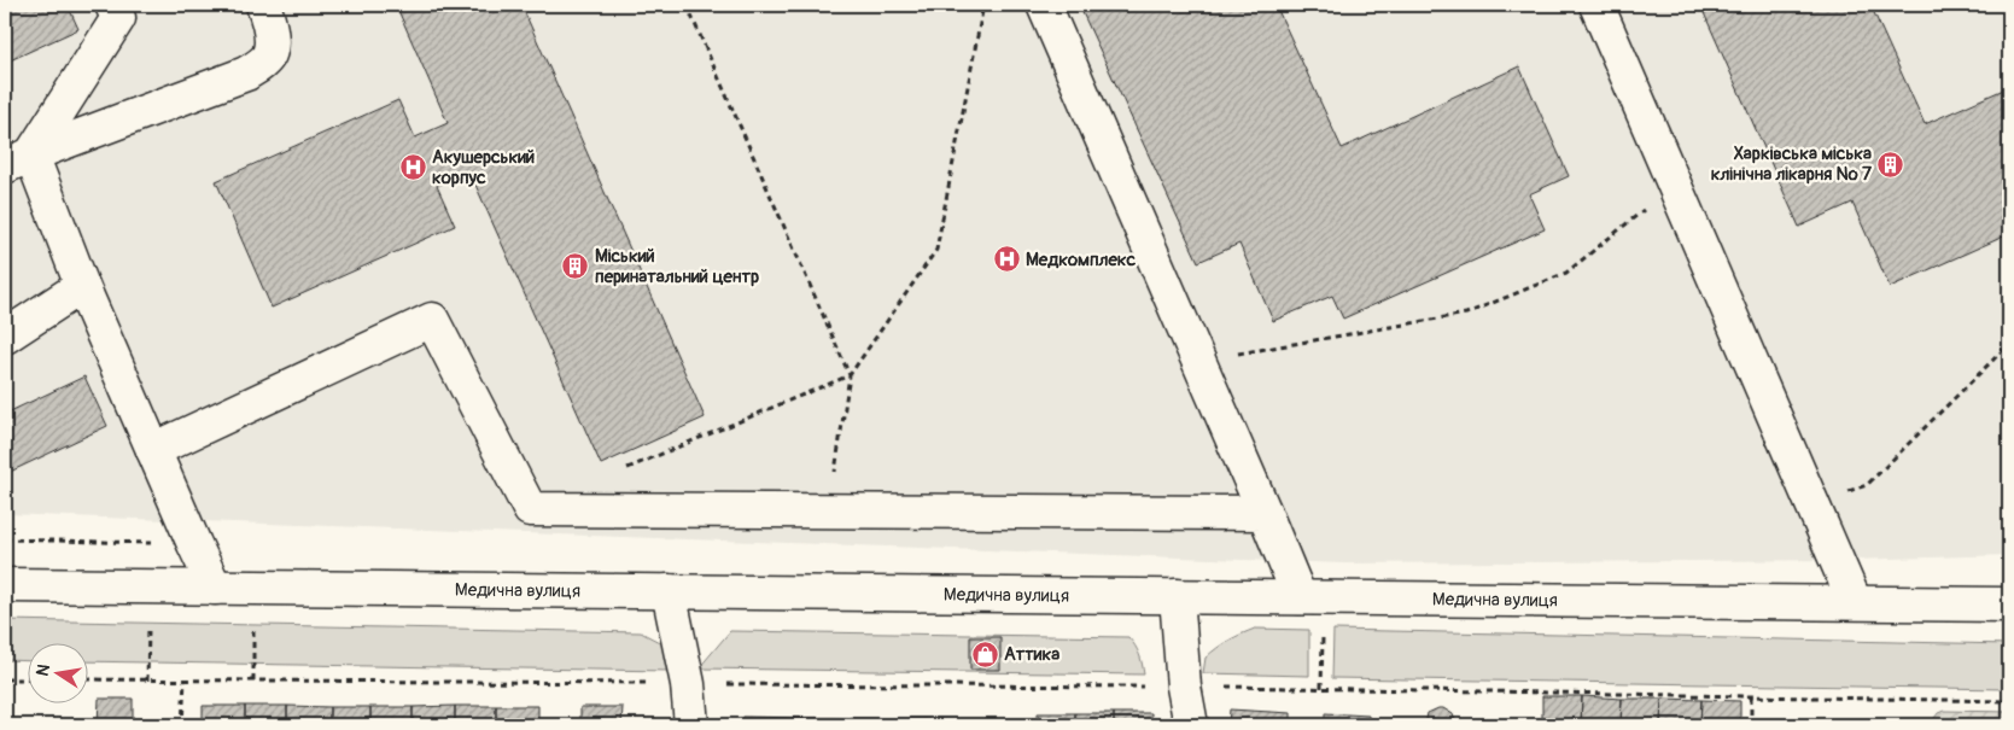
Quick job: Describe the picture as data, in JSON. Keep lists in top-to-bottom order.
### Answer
{
  "streets": {
    "street": ["Медична вулиця"]
  },
  "places": {
    "building": ["Харківська міська клінічна лікарня № 7", "Міський перинатальний центр"],
    "hospital": ["Акушерський корпус", "Медкомплекс"],
    "shop": ["Аттика"]
  },
  "north": "left"
}
